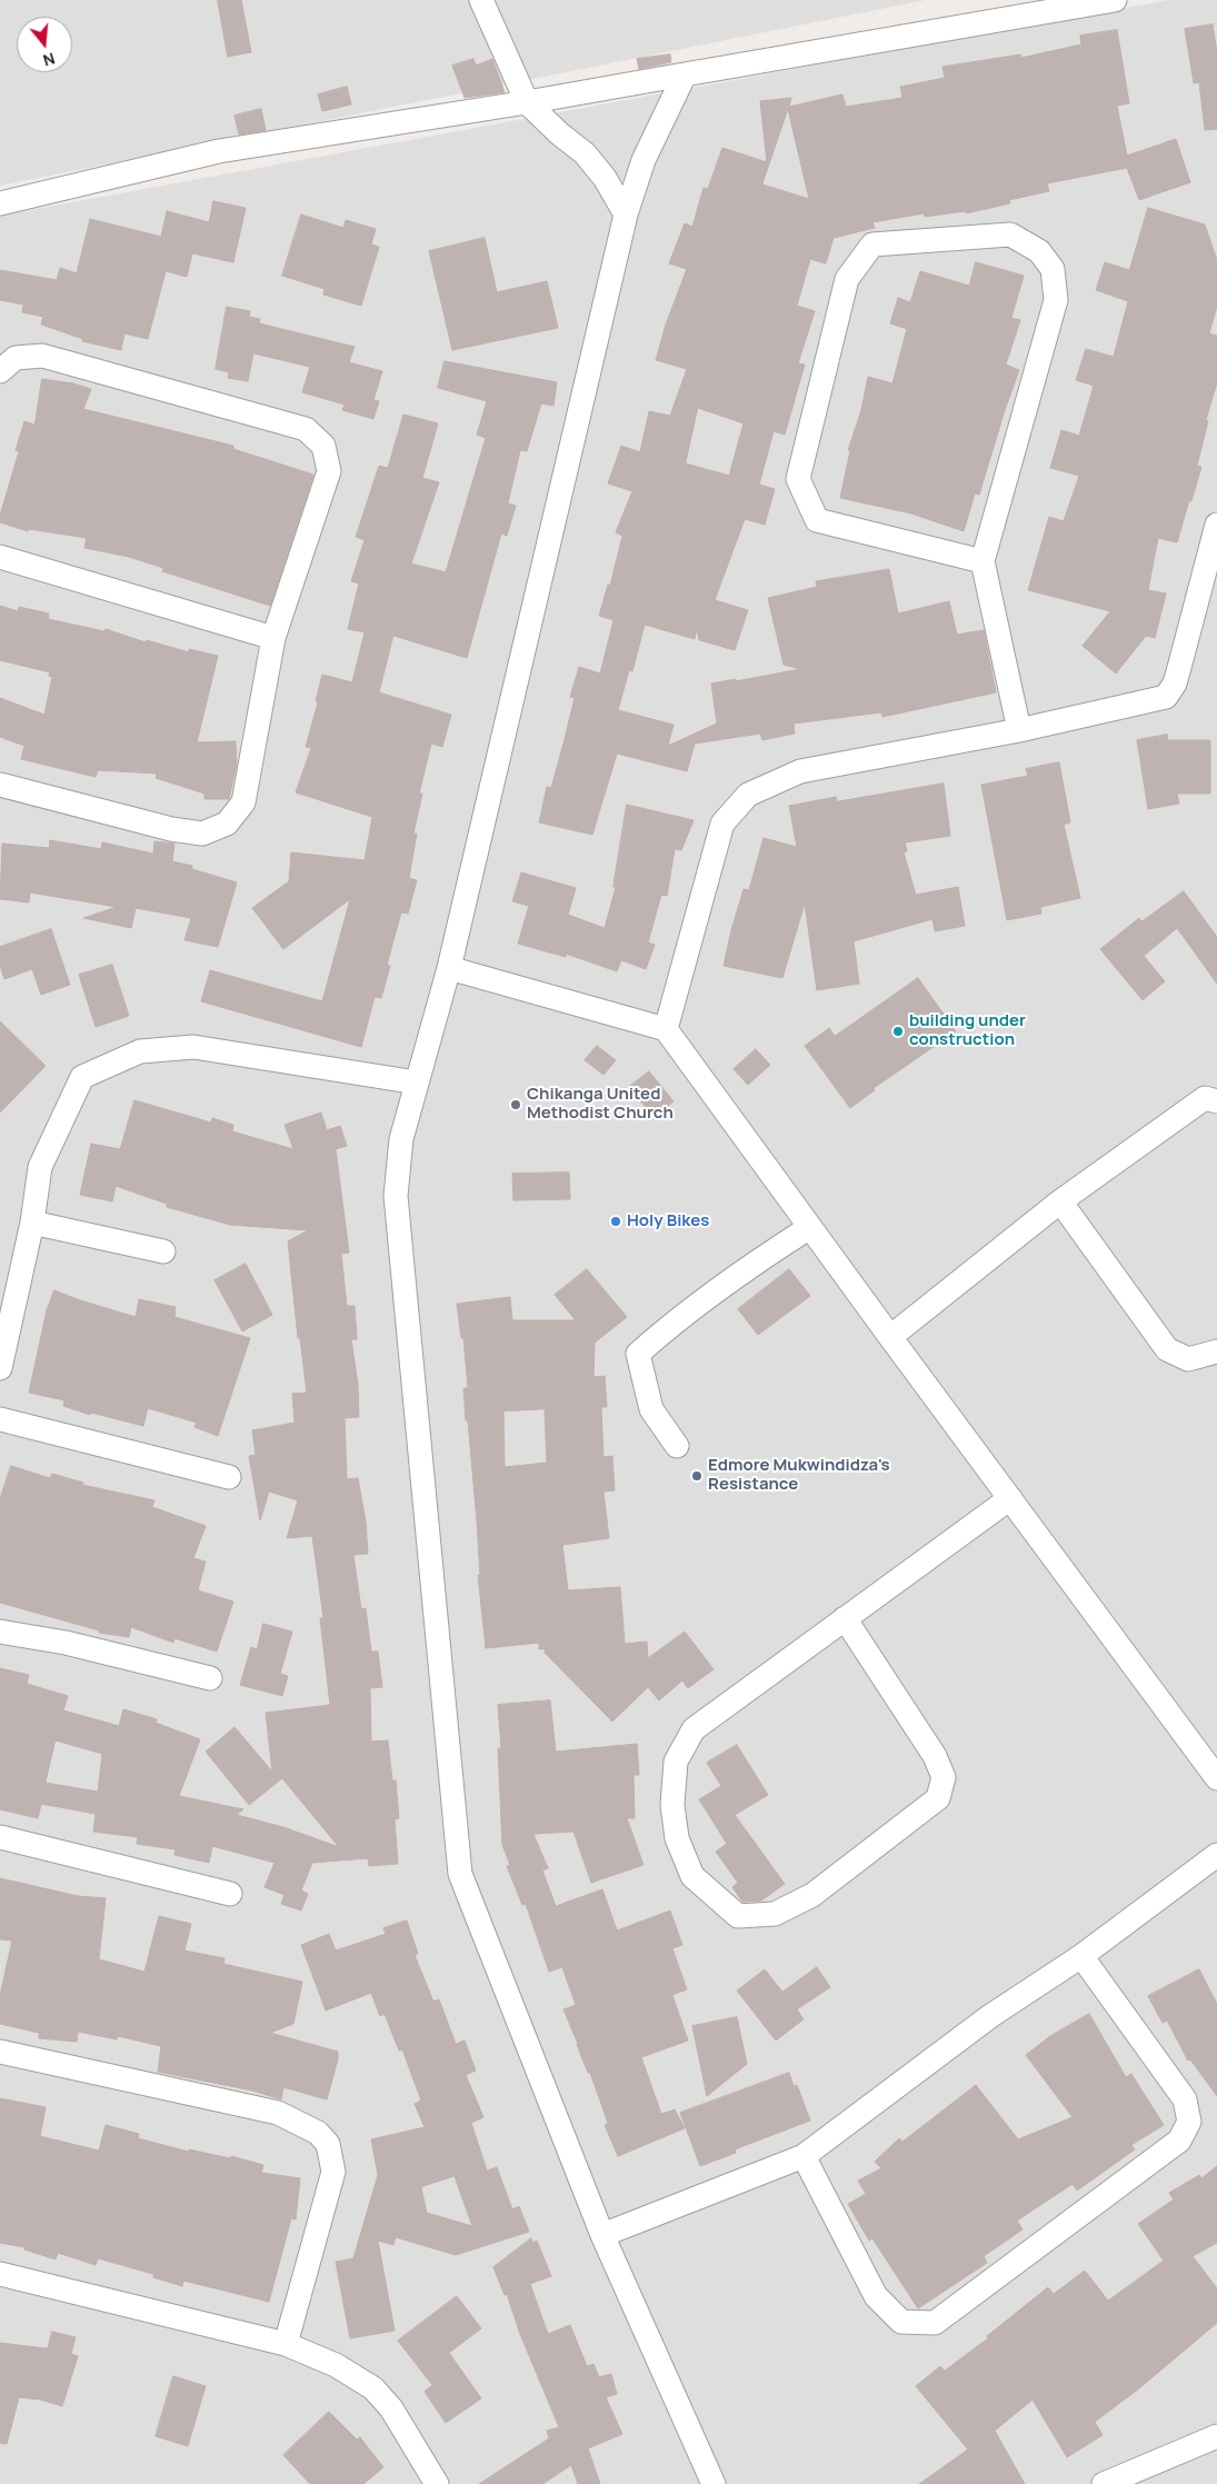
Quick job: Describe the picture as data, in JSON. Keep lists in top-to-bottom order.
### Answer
{
  "places": [
    "building under construction",
    "Chikanga United Methodist Church",
    "Holy Bikes",
    "Edmore Mukwindidza's Resistance"
  ],
  "north": "bottom"
}
